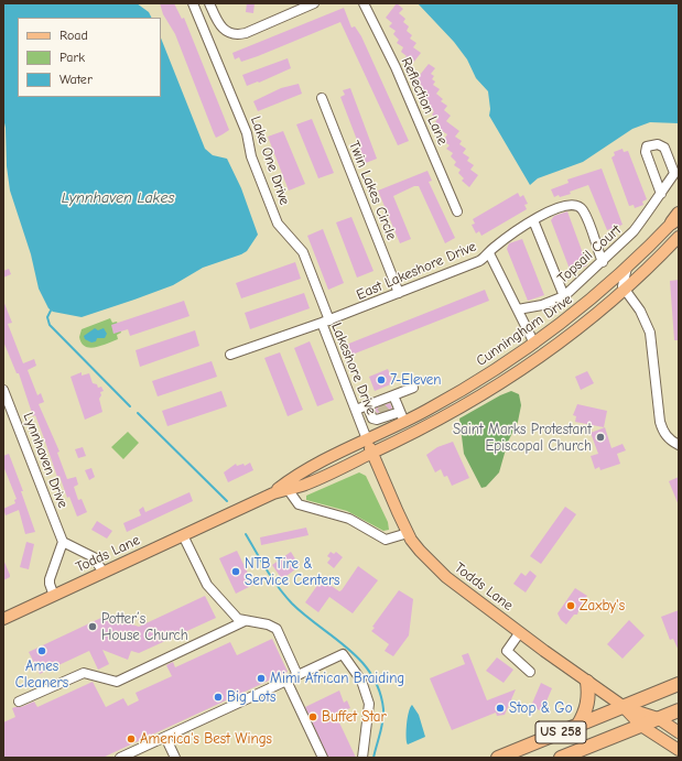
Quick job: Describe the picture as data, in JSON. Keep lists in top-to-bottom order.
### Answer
{
  "streets": {
    "highway": ["US 258"],
    "main road": ["Cunningham Drive", "Todds Lane"],
    "street": [
      "Reflection Lane",
      "Lake One Drive",
      "Twin Lakes Circle",
      "Topsail Court",
      "East Lakeshore Drive",
      "Lakeshore Drive",
      "Lynnhaven Drive"
    ]
  },
  "crossings": [
    ["Lake One Drive", "East Lakeshore Drive"],
    ["Lake One Drive", "Lakeshore Drive"],
    ["Twin Lakes Circle", "East Lakeshore Drive"],
    ["Topsail Court", "East Lakeshore Drive"],
    ["East Lakeshore Drive", "Lakeshore Drive"],
    ["Cunningham Drive", "Lakeshore Drive"],
    ["Cunningham Drive", "Todds Lane"],
    ["Lakeshore Drive", "Todds Lane"],
    ["Todds Lane", "US 258"]
  ],
  "water": ["Lynnhaven Lakes"],
  "places": [
    "7-Eleven",
    "Saint Marks Protestant Episcopal Church",
    "NTB Tire & Service Centers",
    "Zaxby's",
    "Potter’s House Church",
    "Ames Cleaners",
    "Mimi African Braiding",
    "Big Lots",
    "Stop & Go",
    "Buffet Star",
    "America's Best Wings"
  ],
  "legend": ["Road", "Park", "Water"]
}
